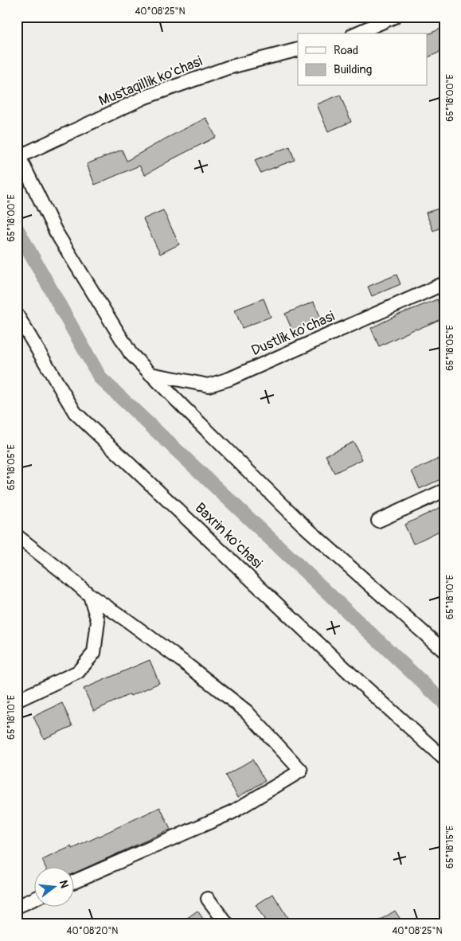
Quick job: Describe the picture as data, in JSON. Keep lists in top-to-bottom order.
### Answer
{
  "streets": {
    "street": ["Mustaqillik ko'chasi", "Dustlik ko'chasi", "Baxrin ko'chasi"]
  },
  "legend": ["Road", "Building"],
  "north": "right",
  "coordinates": [
    "40°08'25\"N",
    "65°18'00\"E",
    "65°18'05\"E",
    "65°18'10\"E",
    "65°18'15\"E",
    "40°08'20\"N"
  ]
}
